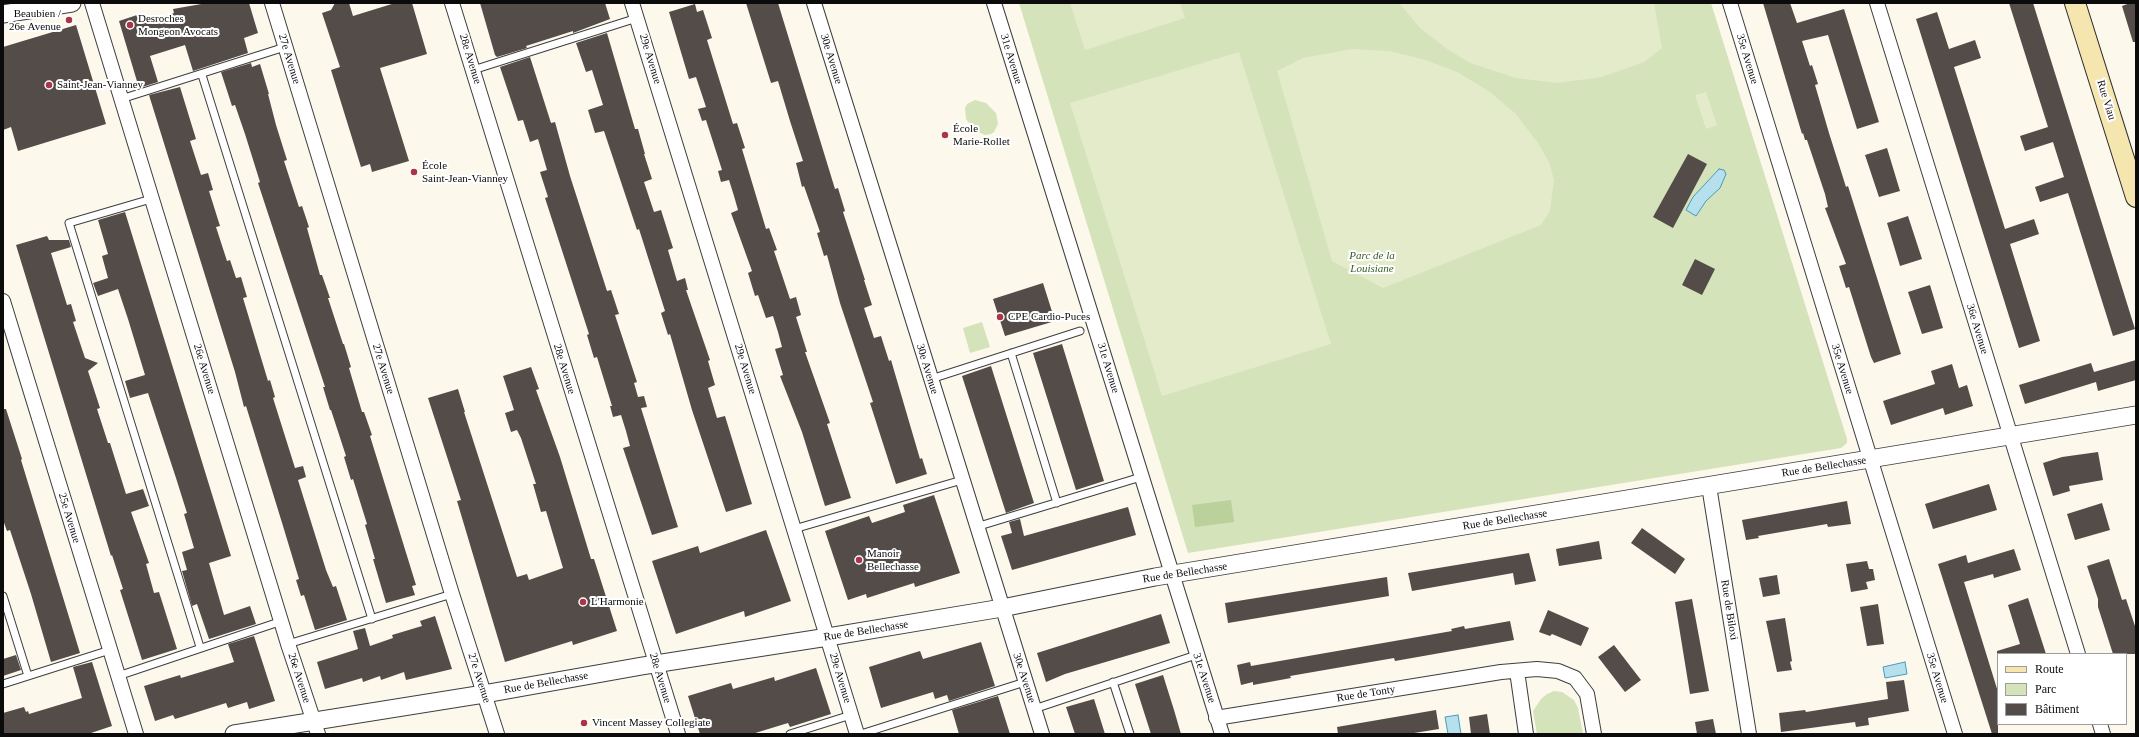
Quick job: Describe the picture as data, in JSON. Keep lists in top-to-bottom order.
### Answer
{
  "streets": {
    "main road": ["Rue Viau"],
    "street": [
      "27e Avenue",
      "28e Avenue",
      "29e Avenue",
      "30e Avenue",
      "31e Avenue",
      "35e Avenue",
      "36e Avenue",
      "26e Avenue",
      "Rue de Bellechasse",
      "25e Avenue",
      "Rue de Biloxi",
      "Rue de Tonty"
    ]
  },
  "crossings": [
    ["27e Avenue", "Rue de Bellechasse"],
    ["28e Avenue", "Rue de Bellechasse"],
    ["29e Avenue", "Rue de Bellechasse"],
    ["30e Avenue", "Rue de Bellechasse"],
    ["31e Avenue", "Rue de Bellechasse"],
    ["31e Avenue", "Rue de Tonty"],
    ["35e Avenue", "Rue de Bellechasse"],
    ["36e Avenue", "Rue de Bellechasse"],
    ["26e Avenue", "Rue de Bellechasse"],
    ["Rue de Bellechasse", "Rue de Biloxi"]
  ],
  "parks": ["Parc de la Louisiane"],
  "places": [
    "Beaubien / 26e Avenue",
    "Desroches Mongeon Avocats",
    "Saint-Jean-Vianney",
    "École Marie-Rollet",
    "École Saint-Jean-Vianney",
    "CPE Cardio-Puces",
    "Manoir Bellechasse",
    "L'Harmonie",
    "Vincent Massey Collegiate"
  ],
  "legend": ["Route", "Parc", "Bâtiment"]
}
